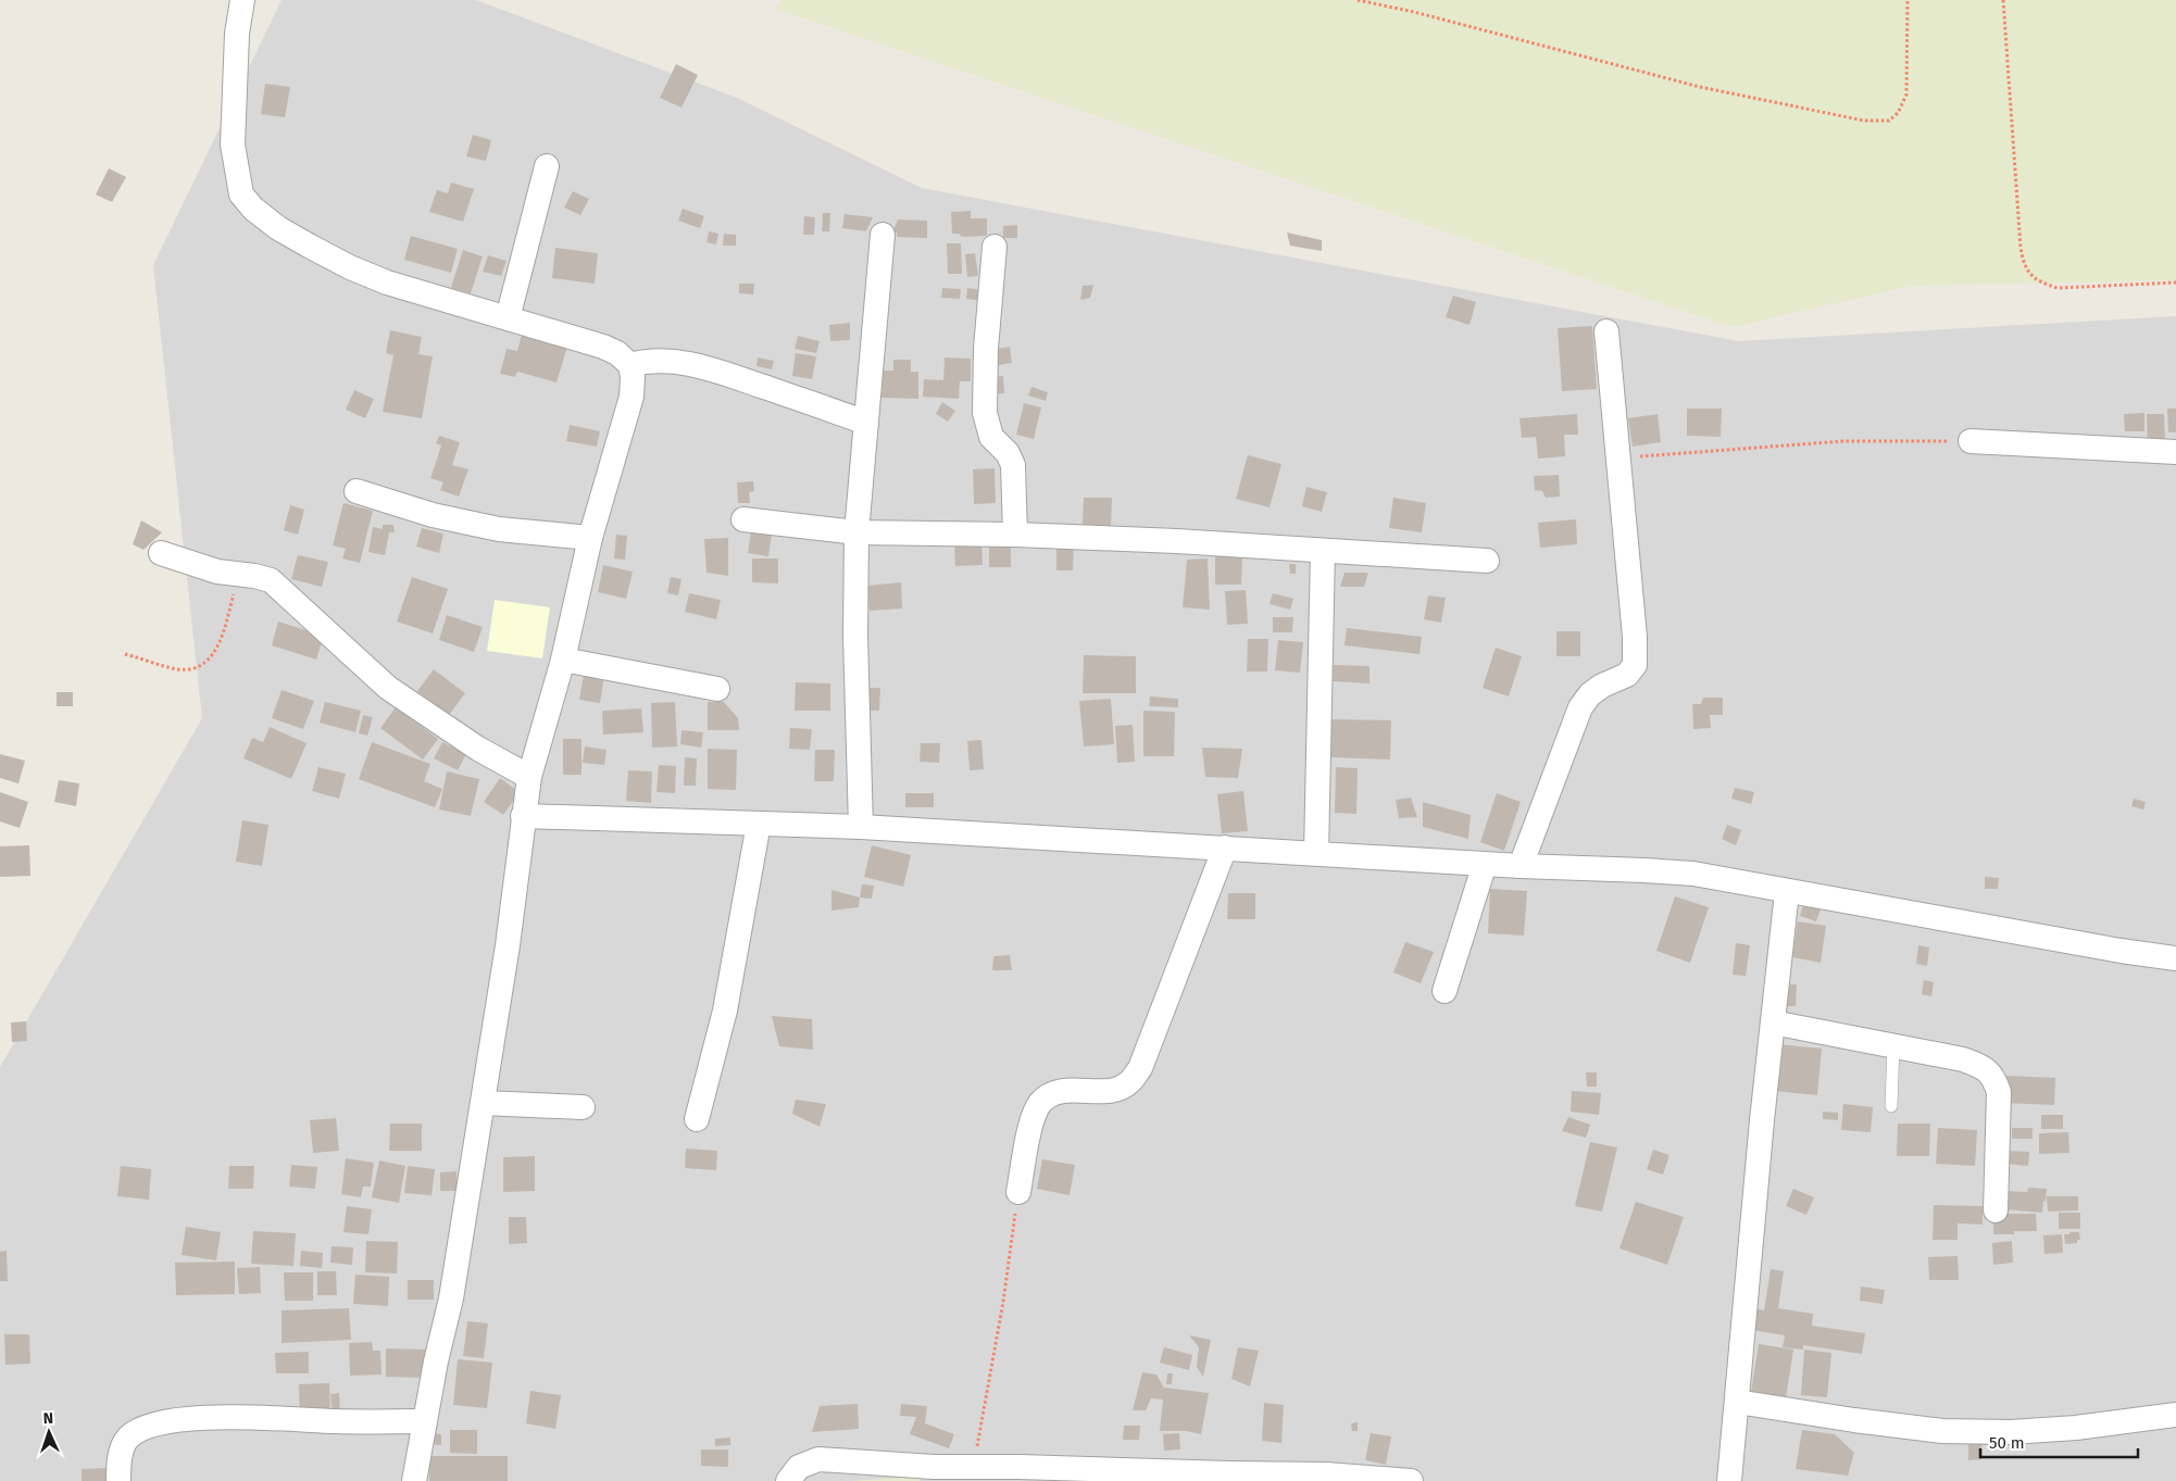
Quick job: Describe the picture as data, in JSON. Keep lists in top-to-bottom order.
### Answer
{
  "scale_bar": "50 m",
  "north": "top"
}
